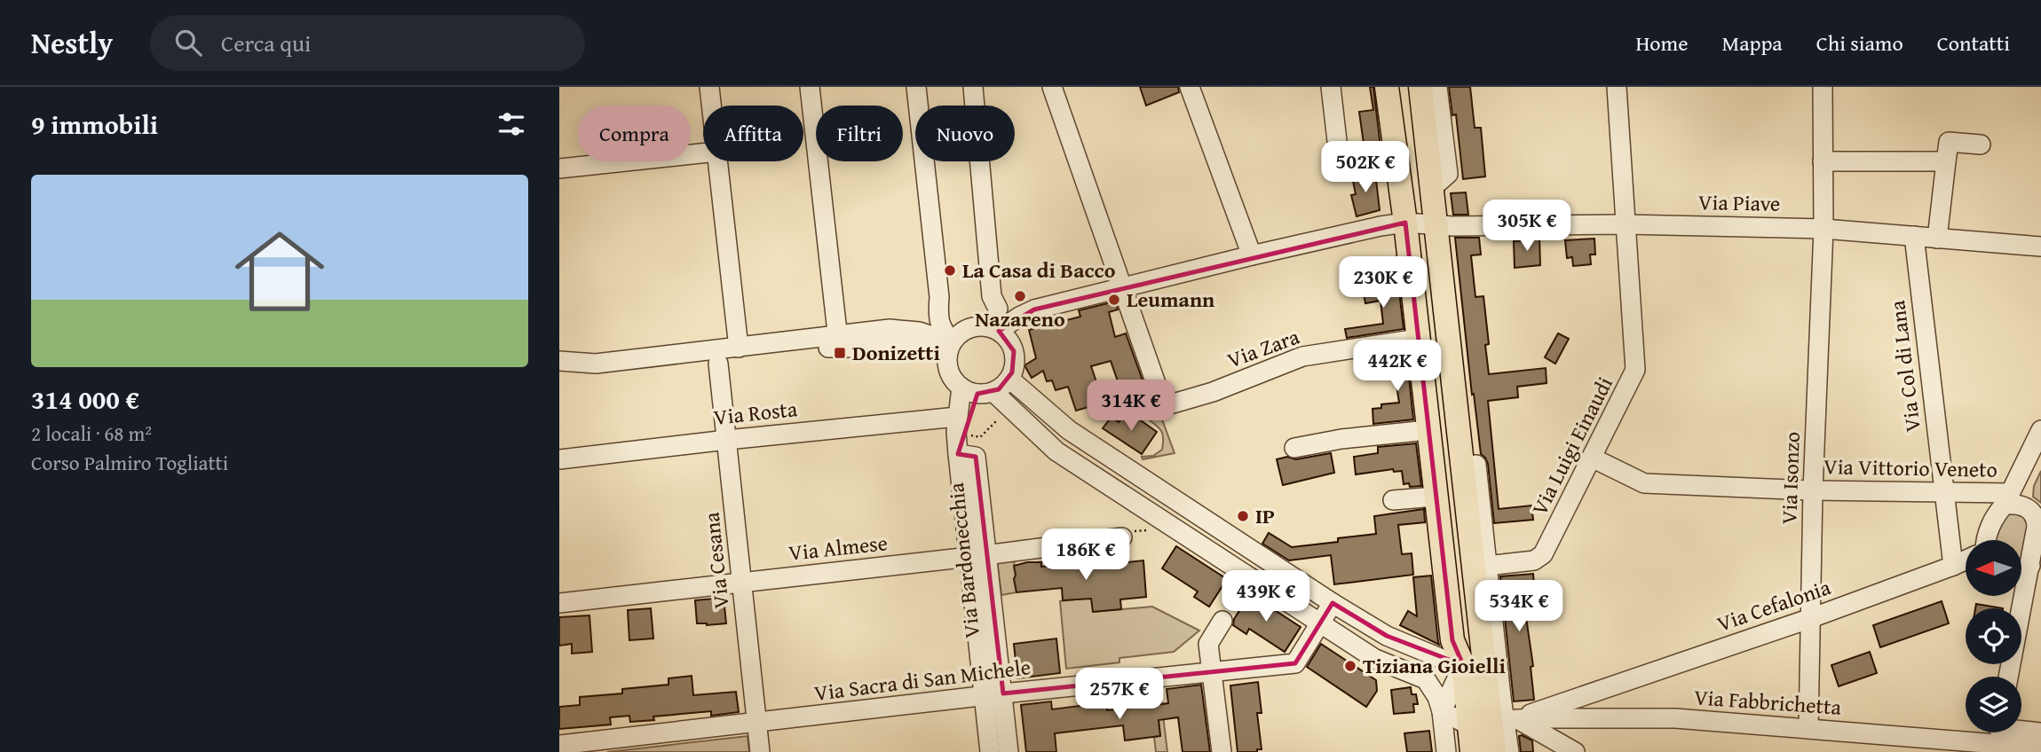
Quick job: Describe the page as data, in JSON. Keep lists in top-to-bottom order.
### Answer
{
  "streets": {
    "street": [
      "Via Piave",
      "Via Zara",
      "Via Col di Lana",
      "Via Rosta",
      "Via Luigi Einaudi",
      "Via Vittorio Veneto",
      "Via Isonzo",
      "Via Almese",
      "Via Cesana",
      "Via Bardonecchia",
      "Via Cefalonia",
      "Via Sacra di San Michele",
      "Via Fabbrichetta"
    ]
  },
  "crossings": [
    ["Via Piave", "Via Zara"],
    ["Via Piave", "Via Col di Lana"],
    ["Via Piave", "Via Luigi Einaudi"],
    ["Via Piave", "Via Isonzo"],
    ["Via Col di Lana", "Via Vittorio Veneto"],
    ["Via Col di Lana", "Via Cefalonia"],
    ["Via Rosta", "Via Cesana"],
    ["Via Rosta", "Via Bardonecchia"],
    ["Via Luigi Einaudi", "Via Vittorio Veneto"],
    ["Via Vittorio Veneto", "Via Isonzo"],
    ["Via Isonzo", "Via Cefalonia"],
    ["Via Isonzo", "Via Fabbrichetta"],
    ["Via Almese", "Via Cesana"],
    ["Via Almese", "Via Bardonecchia"],
    ["Via Cesana", "Via Sacra di San Michele"],
    ["Via Bardonecchia", "Via Sacra di San Michele"],
    ["Via Cefalonia", "Via Fabbrichetta"]
  ],
  "places": {
    "other": [
      "La Casa di Bacco",
      "Nazareno",
      "Leumann",
      "IP",
      "Tiziana Gioielli"
    ],
    "transit": ["Donizetti"]
  },
  "north": "left",
  "page": {
    "header": "Nestly",
    "search": "Cerca qui",
    "nav": [
      "Home",
      "Mappa",
      "Chi siamo",
      "Contatti"
    ],
    "heading": "9 immobili",
    "chip": [
      "Compra",
      "Affitta",
      "Filtri",
      "Nuovo"
    ],
    "price": [
      "502K €",
      "305K €",
      "230K €",
      "442K €",
      "314K €",
      "186K €",
      "439K €",
      "534K €",
      "257K €"
    ],
    "list": [
      {
        "name": "314 000 €",
        "note": "2 locali · 68 m² · Corso Palmiro Togliatti"
      }
    ]
  }
}
